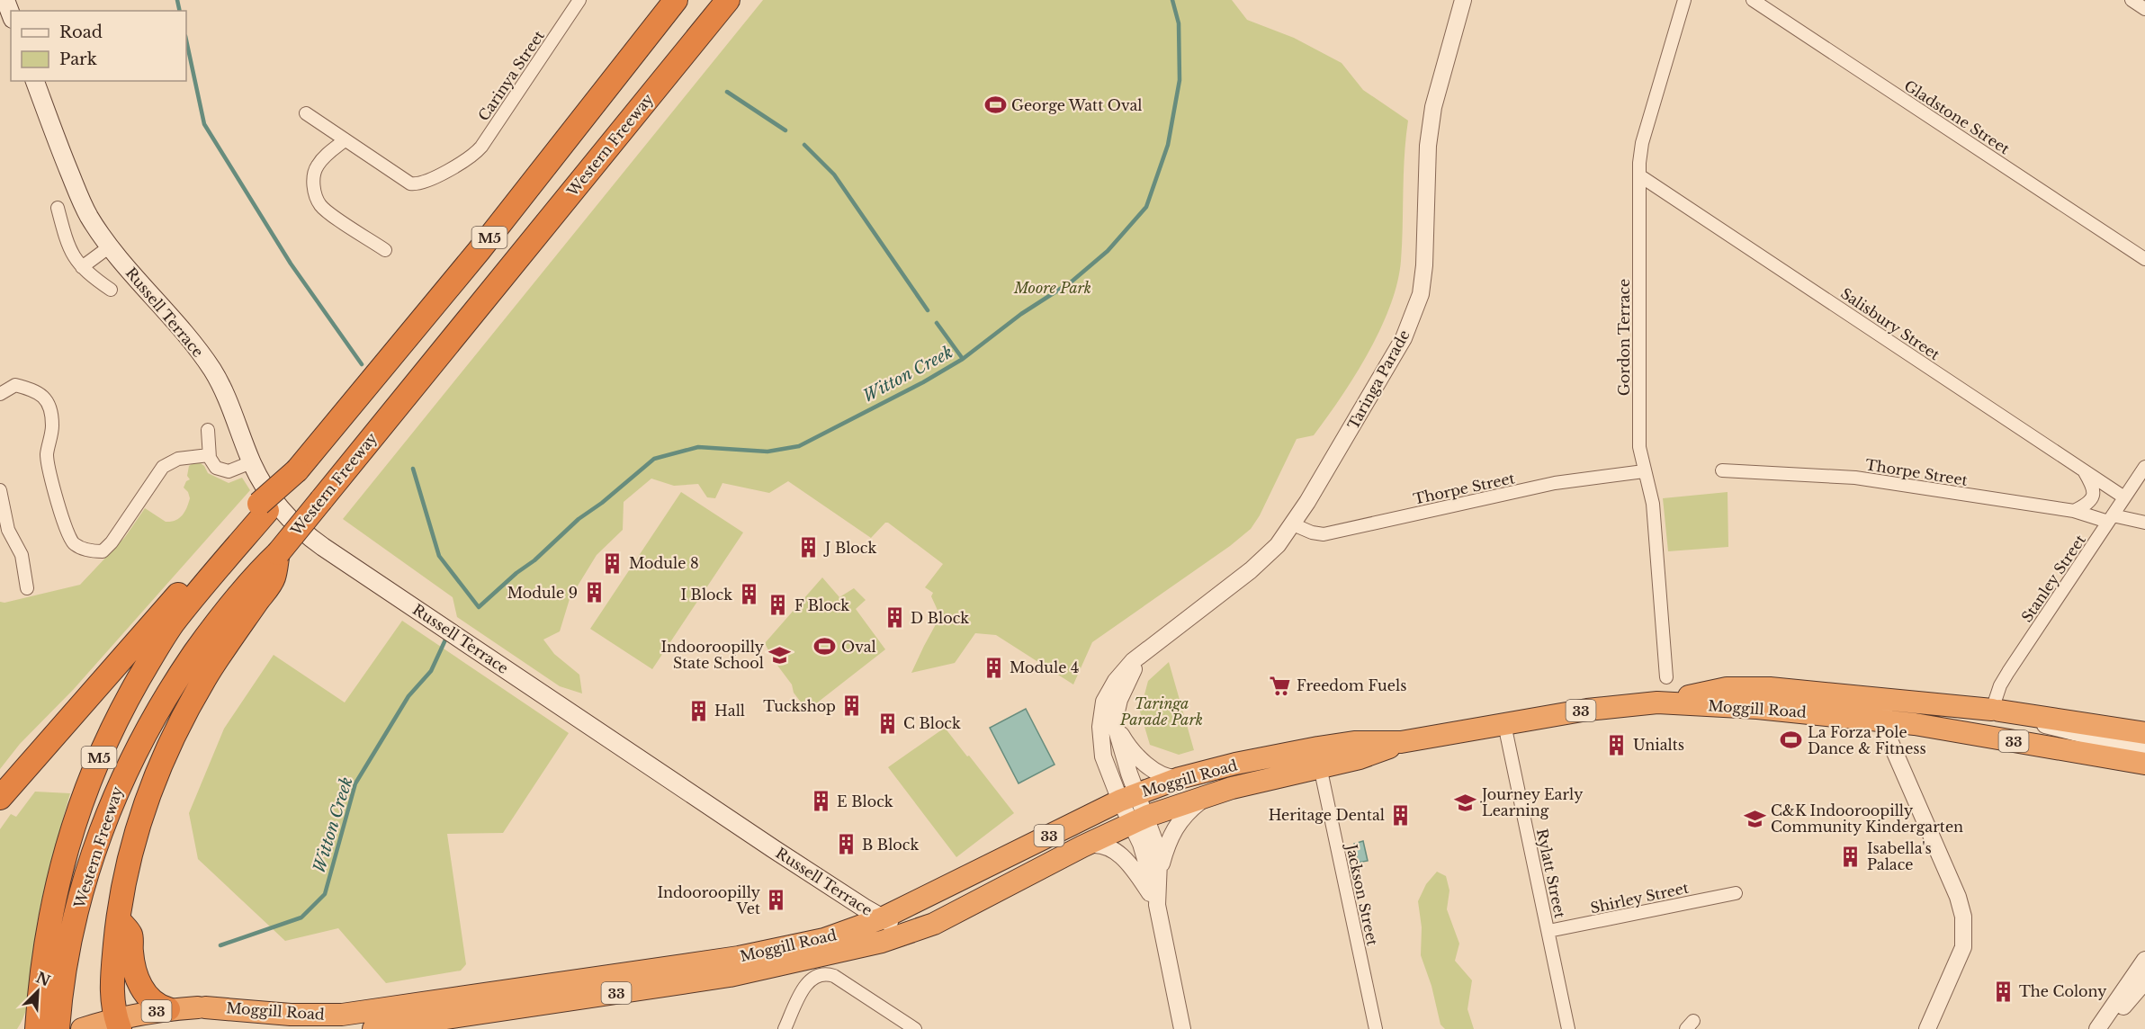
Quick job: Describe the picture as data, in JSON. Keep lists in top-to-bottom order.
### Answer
{
  "streets": {
    "highway": [
      "Western Freeway",
      "M5",
      "Moggill Road",
      "33"
    ],
    "main road": ["Russell Terrace"],
    "street": [
      "Carinya Street",
      "Gladstone Street",
      "Salisbury Street",
      "Gordon Terrace",
      "Taringa Parade",
      "Thorpe Street",
      "Stanley Street",
      "Rylatt Street",
      "Jackson Street",
      "Shirley Street"
    ]
  },
  "crossings": [
    ["Russell Terrace", "Moggill Road"],
    ["Salisbury Street", "Gordon Terrace"],
    ["Salisbury Street", "Stanley Street"],
    ["Gordon Terrace", "Thorpe Street"],
    ["Taringa Parade", "Thorpe Street"],
    ["Taringa Parade", "Moggill Road"],
    ["Thorpe Street", "Stanley Street"],
    ["Stanley Street", "Moggill Road"],
    ["Moggill Road", "Rylatt Street"],
    ["Moggill Road", "Jackson Street"],
    ["Rylatt Street", "Shirley Street"]
  ],
  "water": ["Witton Creek"],
  "parks": ["Moore Park", "Taringa Parade Park"],
  "places": {
    "sports": ["George Watt Oval", "Oval", "La Forza Pole Dance & Fitness"],
    "building": [
      "J Block",
      "Module 8",
      "Module 9",
      "I Block",
      "F Block",
      "D Block",
      "Module 4",
      "Tuckshop",
      "Hall",
      "C Block",
      "Unialts",
      "E Block",
      "Heritage Dental",
      "B Block",
      "Isabella's Palace",
      "Indooroopilly Vet",
      "The Colony"
    ],
    "school or university": ["Indooroopilly State School", "Journey Early Learning", "C&K Indooroopilly Community Kindergarten"],
    "supermarket": ["Freedom Fuels"]
  },
  "legend": ["Road", "Park"],
  "north": "top right"
}
